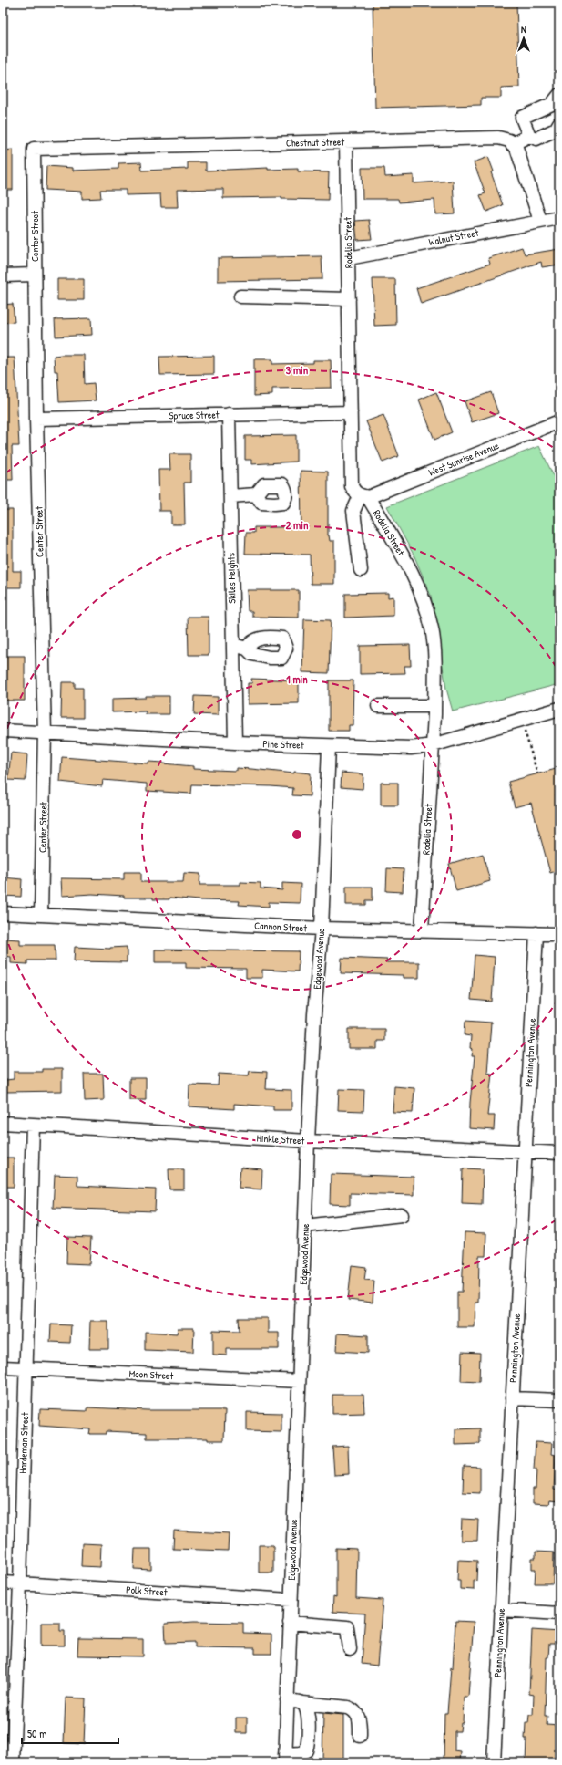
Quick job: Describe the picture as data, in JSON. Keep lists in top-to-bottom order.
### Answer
{
  "streets": {
    "street": [
      "Chestnut Street",
      "Center Street",
      "Walnut Street",
      "Rodelia Street",
      "Spruce Street",
      "West Sunrise Avenue",
      "Skiles Heights",
      "Pine Street",
      "Cannon Street",
      "Edgewood Avenue",
      "Pennington Avenue",
      "Hinkle Street",
      "Moon Street",
      "Hardeman Street",
      "Polk Street"
    ]
  },
  "crossings": [
    ["Chestnut Street", "Center Street"],
    ["Chestnut Street", "Rodelia Street"],
    ["Center Street", "Spruce Street"],
    ["Center Street", "Pine Street"],
    ["Center Street", "Cannon Street"],
    ["Walnut Street", "Rodelia Street"],
    ["Rodelia Street", "Spruce Street"],
    ["Rodelia Street", "West Sunrise Avenue"],
    ["Rodelia Street", "Pine Street"],
    ["Rodelia Street", "Cannon Street"],
    ["Spruce Street", "Skiles Heights"],
    ["Skiles Heights", "Pine Street"],
    ["Pine Street", "Edgewood Avenue"],
    ["Cannon Street", "Edgewood Avenue"],
    ["Cannon Street", "Pennington Avenue"],
    ["Edgewood Avenue", "Hinkle Street"],
    ["Edgewood Avenue", "Moon Street"],
    ["Edgewood Avenue", "Polk Street"],
    ["Pennington Avenue", "Hinkle Street"],
    ["Hinkle Street", "Hardeman Street"],
    ["Moon Street", "Hardeman Street"],
    ["Hardeman Street", "Polk Street"]
  ],
  "scale_bar": "50 m",
  "north": "top",
  "rings": ["3 min", "2 min", "1 min"]
}
